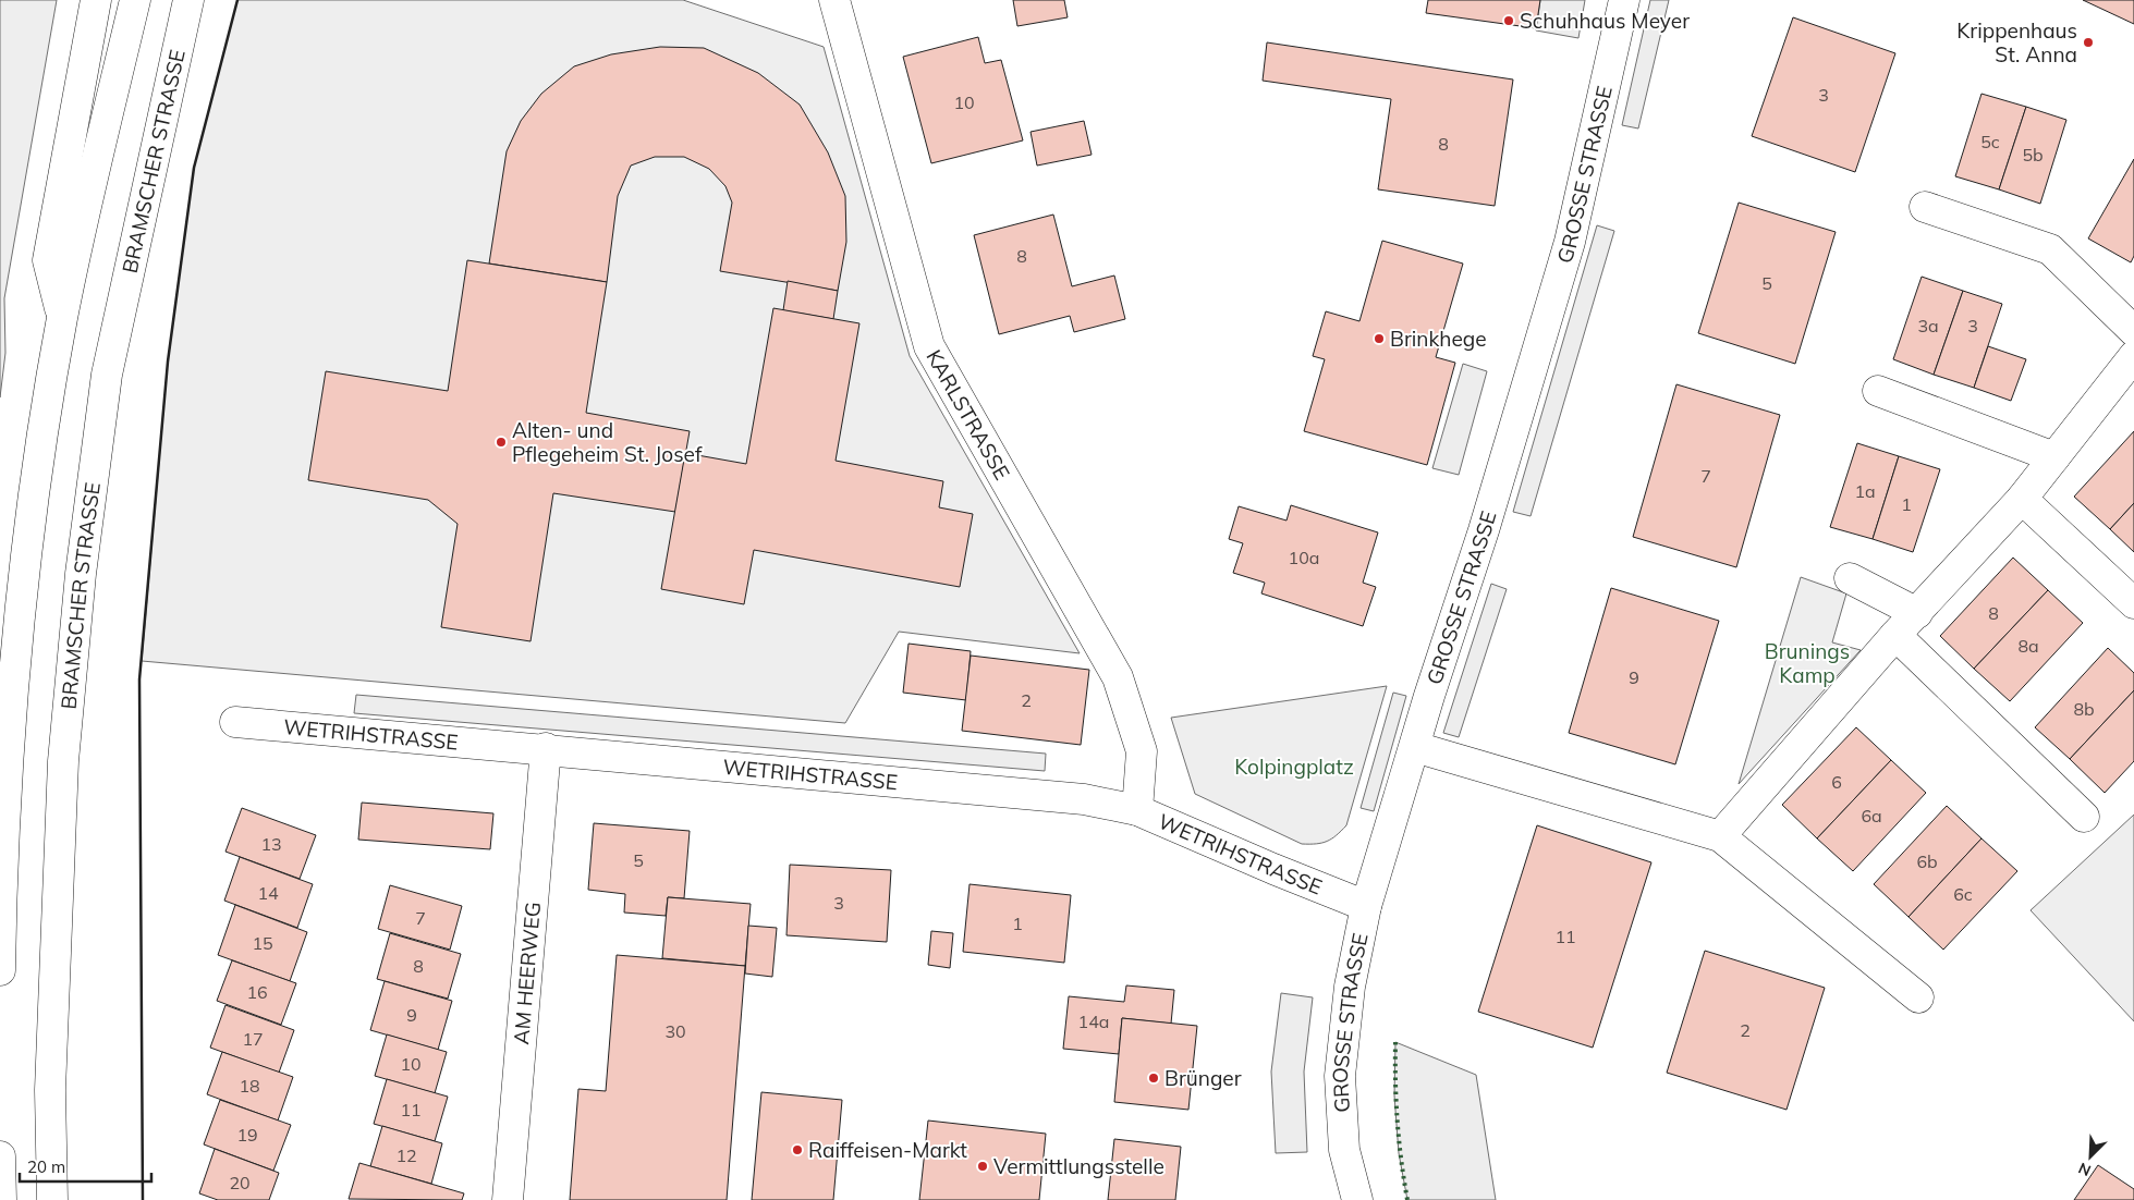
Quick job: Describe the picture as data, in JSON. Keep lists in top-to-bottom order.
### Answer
{
  "streets": {
    "main road": [
      "BRAMSCHER STRASSE",
      "GROSSE STRASSE",
      "KARLSTRASSE",
      "WETRIHSTRASSE",
      "AM HEERWEG"
    ]
  },
  "crossings": [
    ["GROSSE STRASSE", "WETRIHSTRASSE"],
    ["KARLSTRASSE", "WETRIHSTRASSE"],
    ["WETRIHSTRASSE", "AM HEERWEG"]
  ],
  "parks": ["Brunings Kamp", "Kolpingplatz"],
  "places": [
    "Schuhhaus Meyer",
    "Krippenhaus St. Anna",
    "Brinkhege",
    "Alten- und Pflegeheim St. Josef",
    "Brünger",
    "Raiffeisen-Markt",
    "Vermittlungsstelle"
  ],
  "house_numbers": [
    "3",
    "10",
    "5c",
    "8",
    "5b",
    "8",
    "5",
    "3a",
    "3",
    "7",
    "1a",
    "1",
    "10a",
    "8",
    "8a",
    "9",
    "2",
    "8b",
    "6",
    "6a",
    "13",
    "5",
    "6b",
    "14",
    "6c",
    "3",
    "7",
    "1",
    "11",
    "15",
    "8",
    "16",
    "9",
    "14a",
    "2",
    "30",
    "17",
    "10",
    "18",
    "11",
    "19",
    "12",
    "20"
  ],
  "scale_bar": "20 m",
  "north": "bottom left"
}
